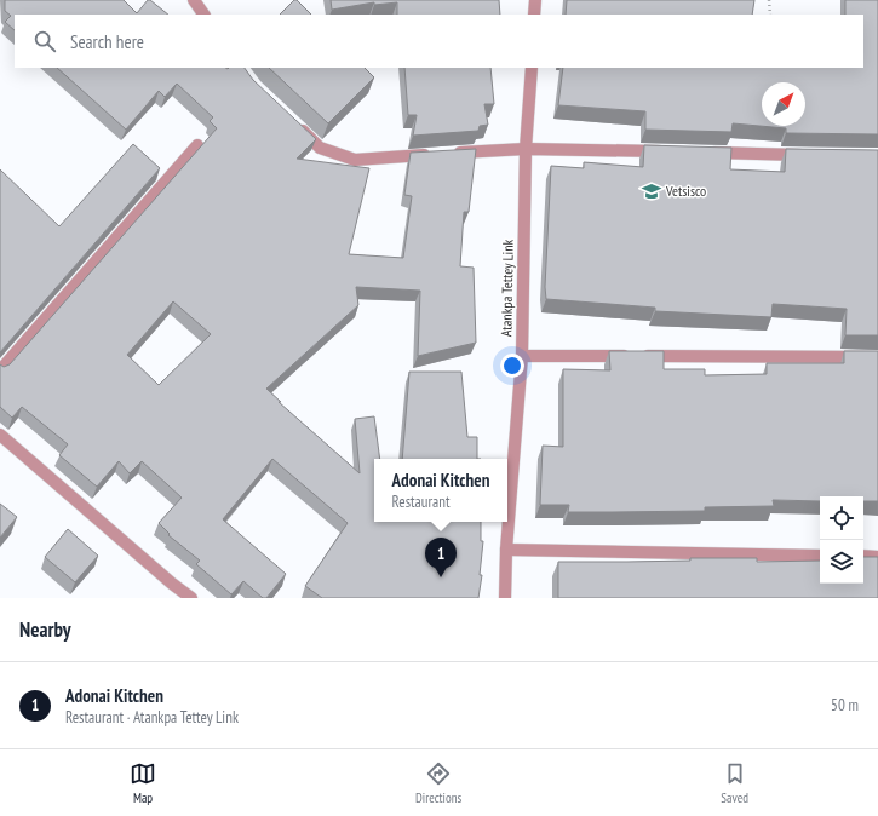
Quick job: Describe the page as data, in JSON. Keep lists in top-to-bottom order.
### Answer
{
  "streets": {
    "street": ["Atankpa Tettey Link"]
  },
  "places": {
    "school or university": ["Vetsisco"]
  },
  "north": "top right",
  "page": {
    "search": "Search here",
    "popup": ["Adonai Kitchen", "Restaurant"],
    "pins": "1",
    "heading": "Nearby",
    "list": [
      {
        "mark": "1",
        "name": "Adonai Kitchen",
        "note": "Restaurant · Atankpa Tettey Link",
        "value": "50 m"
      }
    ],
    "nav": ["Map", "Directions", "Saved"]
  }
}
